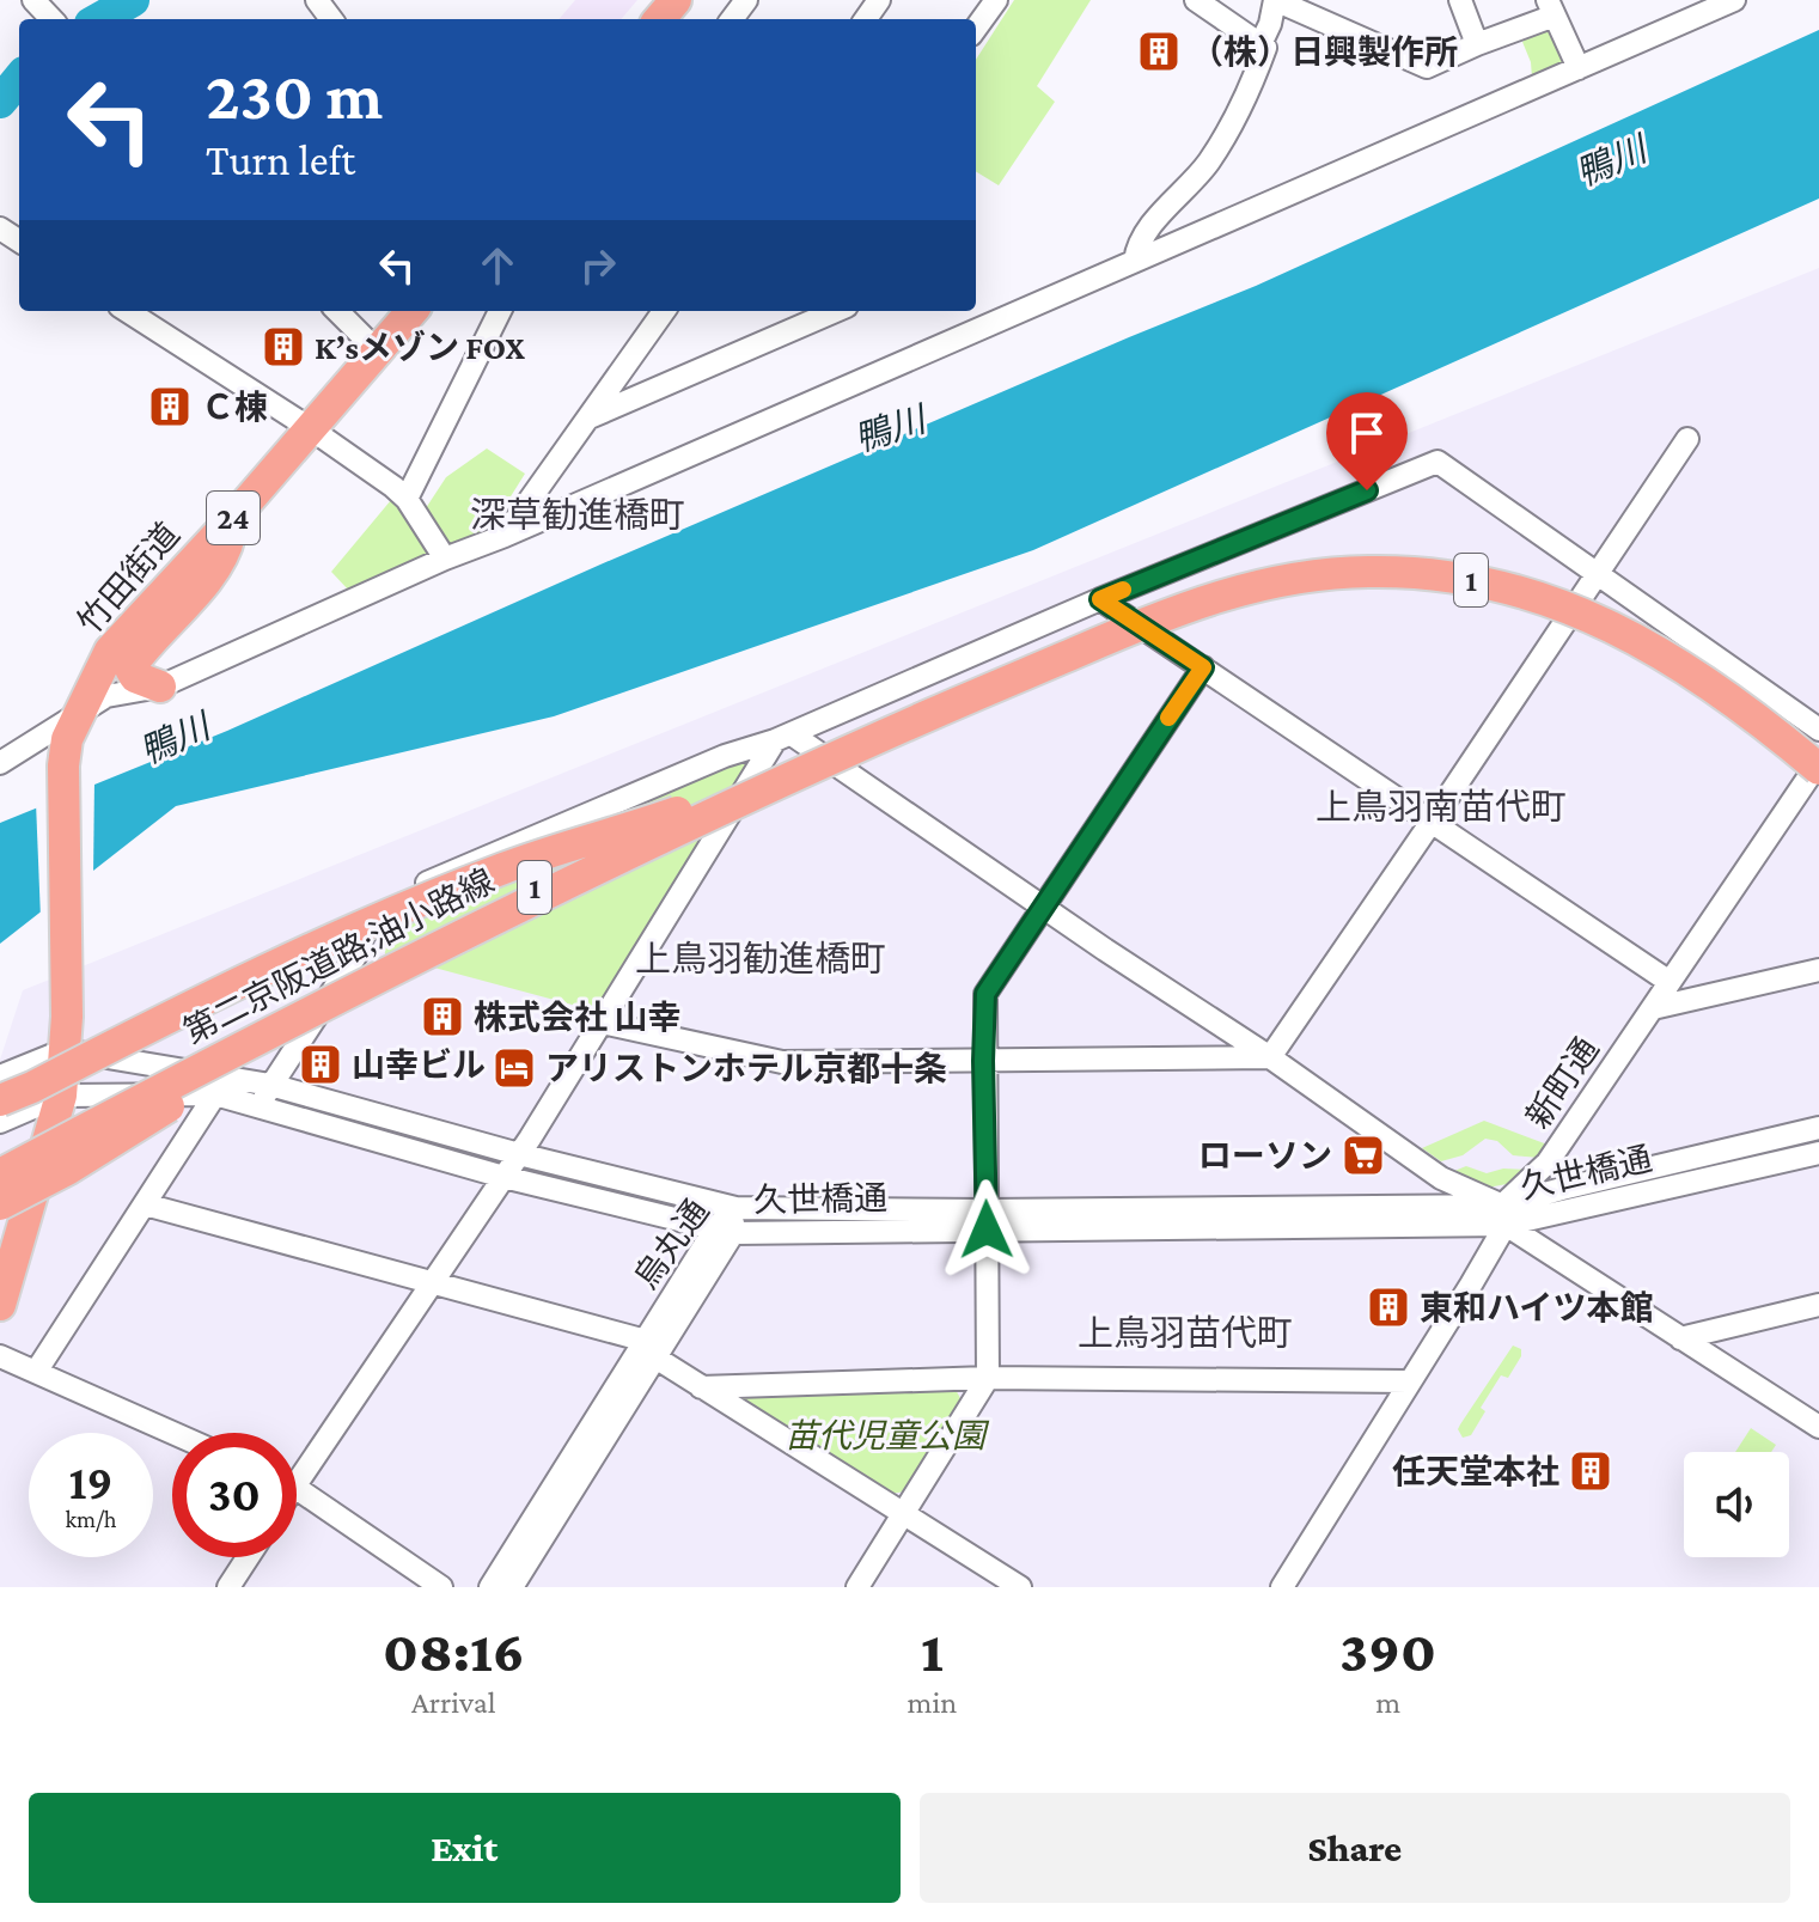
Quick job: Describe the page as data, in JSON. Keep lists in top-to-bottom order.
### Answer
{
  "streets": {
    "highway": [
      "24",
      "竹田街道",
      "1",
      "第二京阪道路;油小路線"
    ],
    "street": ["新町通", "久世橋通", "烏丸通"]
  },
  "crossings": [
    ["竹田街道", "久世橋通"],
    ["新町通", "久世橋通"],
    ["久世橋通", "烏丸通"]
  ],
  "districts": [
    "深草勧進橋町",
    "上鳥羽南苗代町",
    "上鳥羽勧進橋町",
    "上鳥羽苗代町"
  ],
  "water": ["鴨川"],
  "parks": ["苗代児童公園"],
  "places": {
    "building": [
      "（株）日興製作所",
      "K’sメゾン FOX",
      "Ｃ棟",
      "株式会社 山幸",
      "山幸ビル",
      "東和ハイツ本館",
      "任天堂本社"
    ],
    "hotel": ["アリストンホテル京都十条"],
    "supermarket": ["ローソン"]
  },
  "page": {
    "turn": ["230 m", "Turn left"],
    "speed": "19 km/h",
    "limit": "30",
    "eta": [
      "08:16",
      "Arrival",
      "1",
      "min",
      "390",
      "m"
    ],
    "buttons": ["Exit", "Share"]
  }
}
